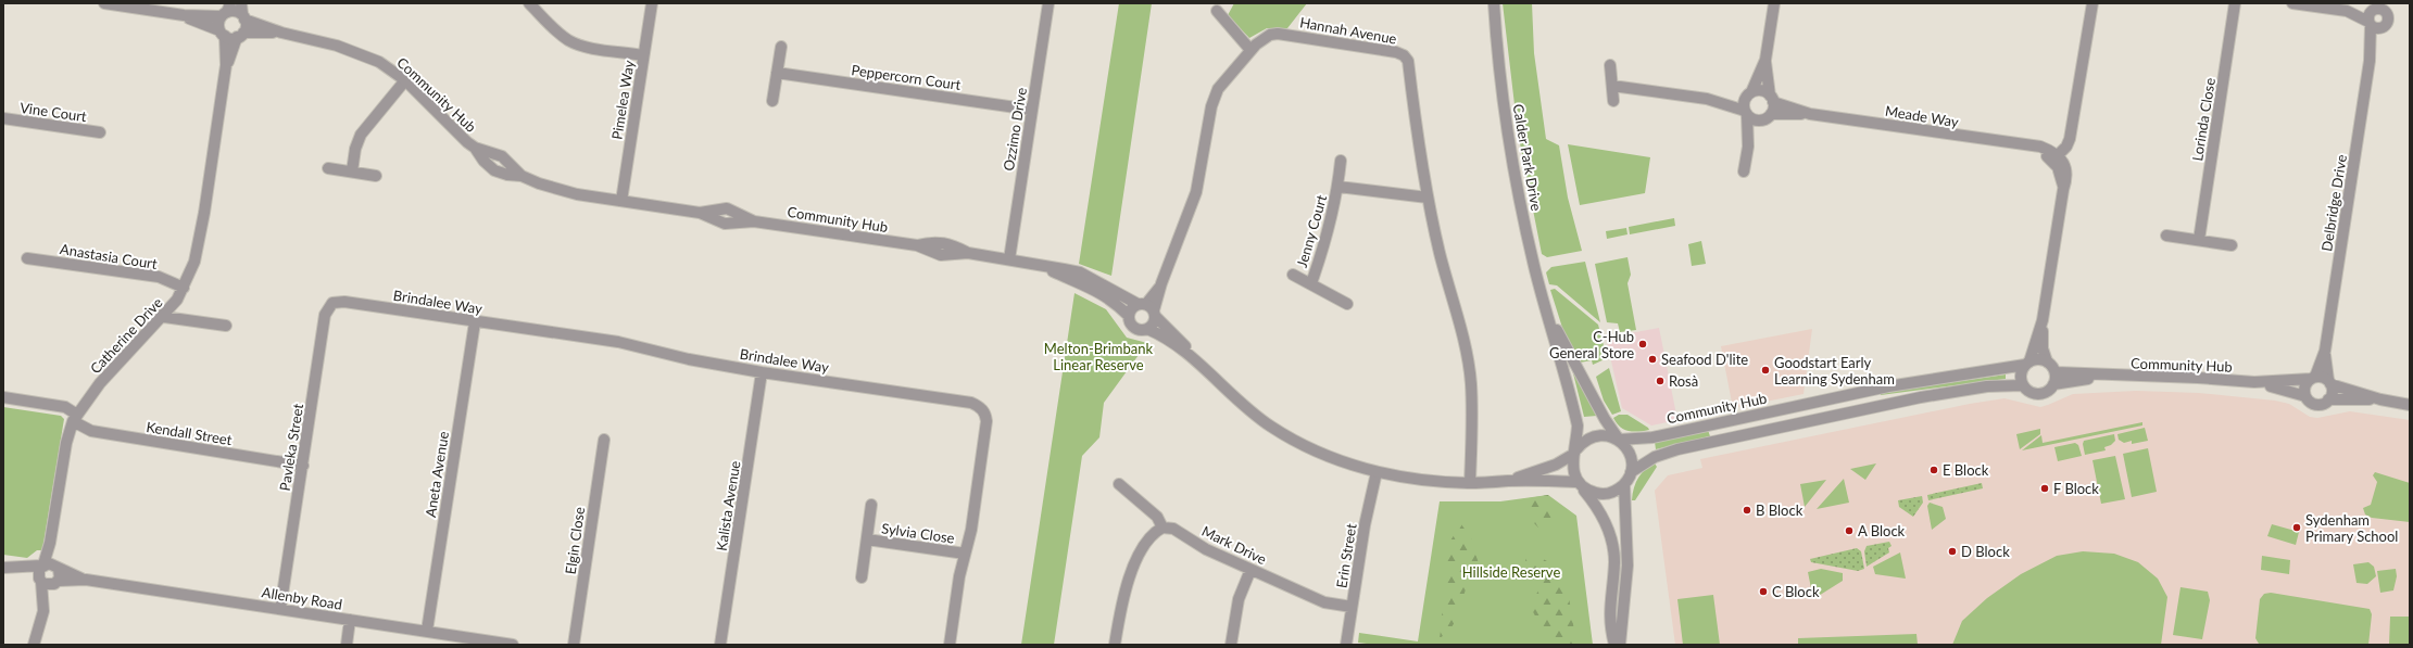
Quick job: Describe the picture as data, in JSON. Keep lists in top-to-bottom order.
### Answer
{
  "streets": {
    "street": [
      "Hannah Avenue",
      "Peppercorn Court",
      "Community Hub",
      "Pimelea Way",
      "Vine Court",
      "Meade Way",
      "Lorinda Close",
      "Ozzimo Drive",
      "Calder Park Drive",
      "Delbridge Drive",
      "Jenny Court",
      "Anastasia Court",
      "Brindalee Way",
      "Catherine Drive",
      "Kendall Street",
      "Pavleka Street",
      "Aneta Avenue",
      "Kalista Avenue",
      "Sylvia Close",
      "Elgin Close",
      "Mark Drive",
      "Erin Street",
      "Allenby Road"
    ]
  },
  "crossings": [
    ["Hannah Avenue", "Community Hub"],
    ["Hannah Avenue", "Jenny Court"],
    ["Peppercorn Court", "Ozzimo Drive"],
    ["Community Hub", "Pimelea Way"],
    ["Community Hub", "Ozzimo Drive"],
    ["Community Hub", "Calder Park Drive"],
    ["Community Hub", "Delbridge Drive"],
    ["Community Hub", "Catherine Drive"],
    ["Community Hub", "Erin Street"],
    ["Anastasia Court", "Catherine Drive"],
    ["Brindalee Way", "Pavleka Street"],
    ["Brindalee Way", "Aneta Avenue"],
    ["Brindalee Way", "Kalista Avenue"],
    ["Brindalee Way", "Sylvia Close"],
    ["Catherine Drive", "Kendall Street"],
    ["Catherine Drive", "Allenby Road"],
    ["Kendall Street", "Pavleka Street"],
    ["Pavleka Street", "Allenby Road"],
    ["Aneta Avenue", "Allenby Road"],
    ["Mark Drive", "Erin Street"]
  ],
  "parks": ["Melton-Brimbank Linear Reserve", "Hillside Reserve"],
  "places": [
    "C-Hub General Store",
    "Seafood D'lite",
    "Goodstart Early Learning Sydenham",
    "Rosà",
    "E Block",
    "F Block",
    "B Block",
    "Sydenham Primary School",
    "A Block",
    "D Block",
    "C Block"
  ]
}
